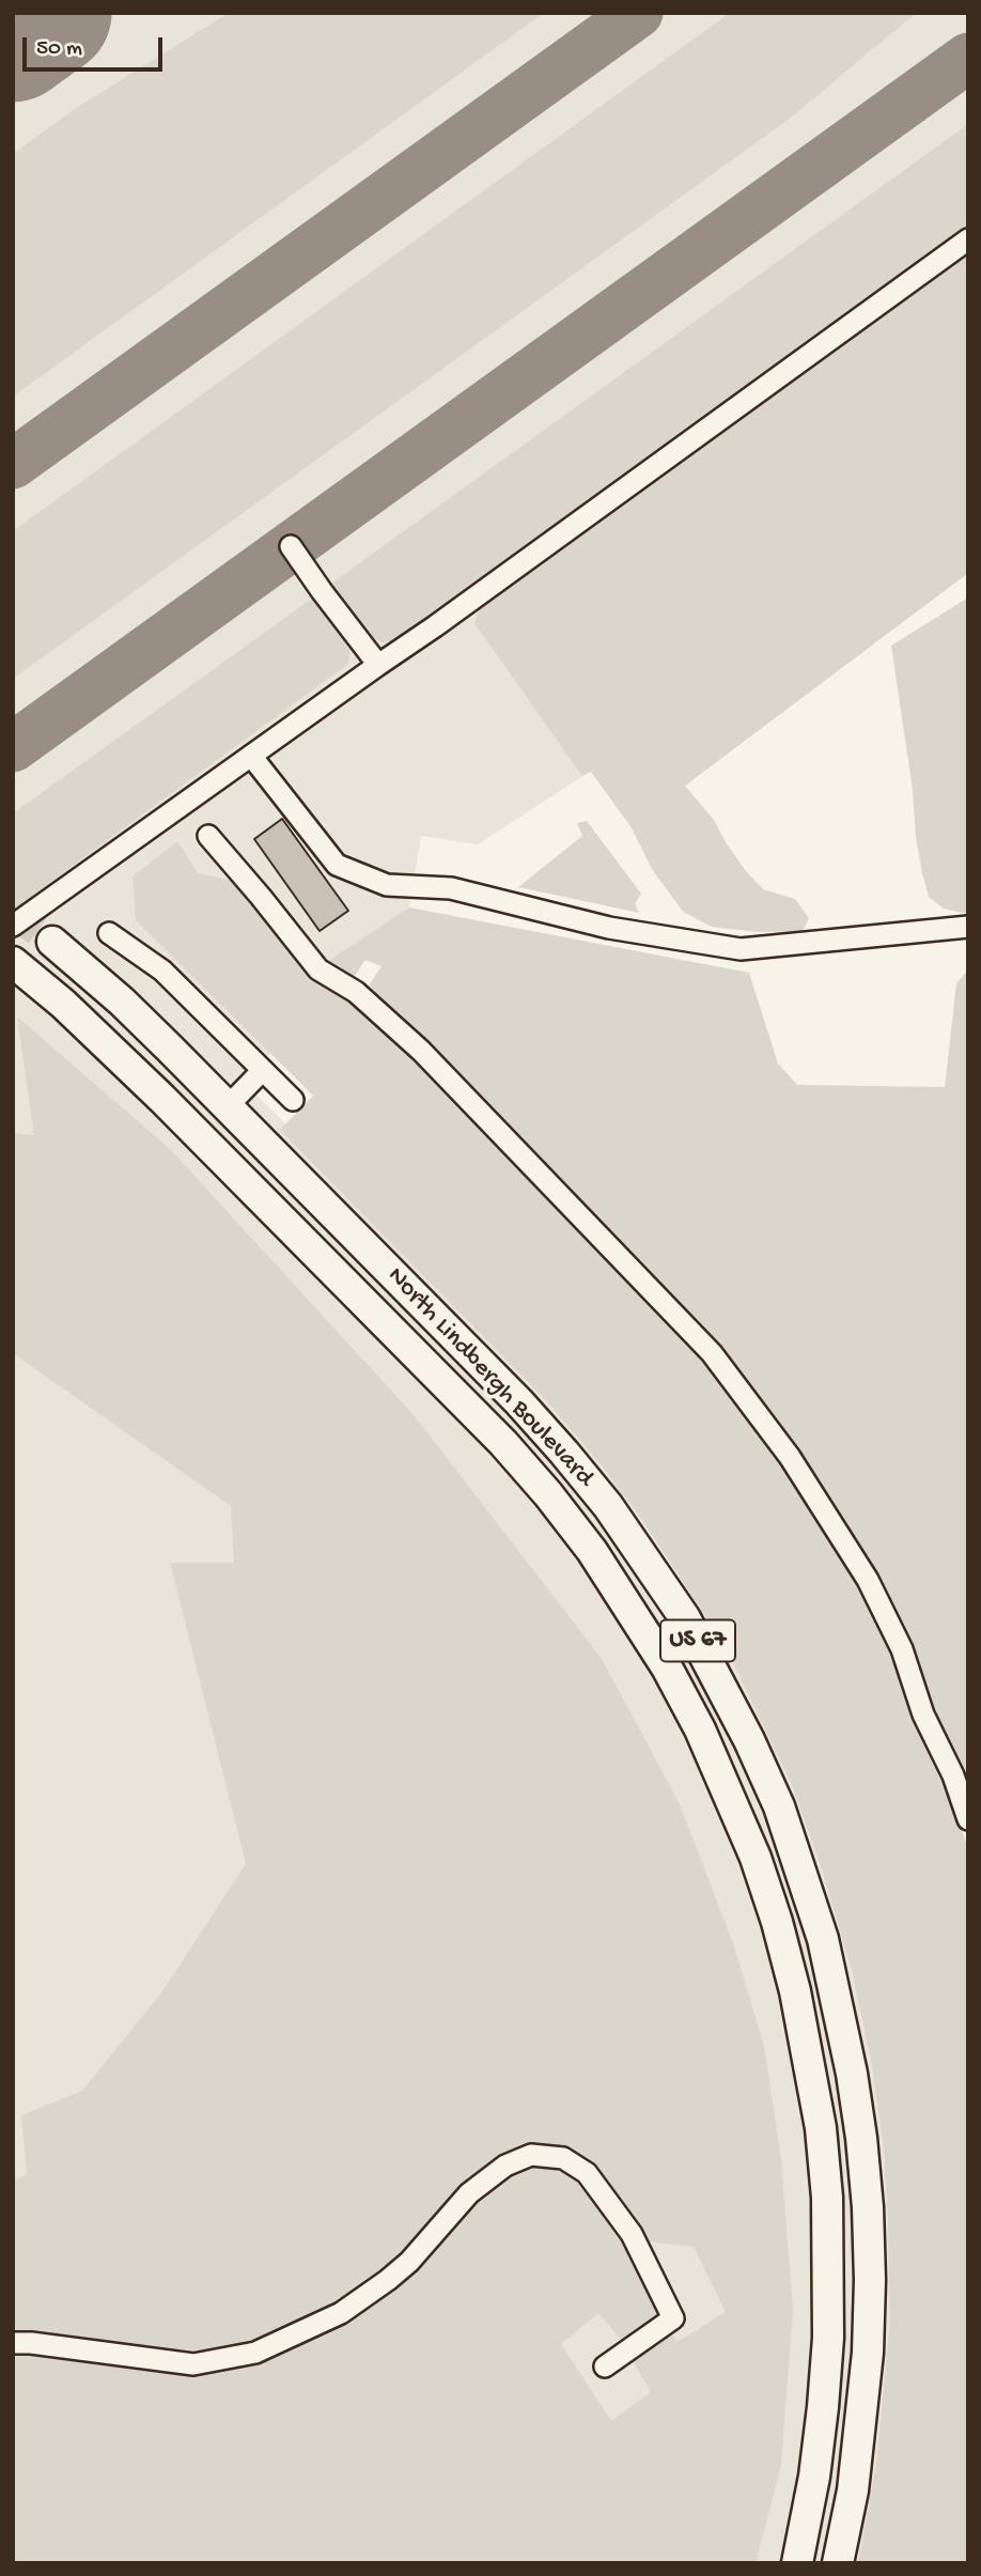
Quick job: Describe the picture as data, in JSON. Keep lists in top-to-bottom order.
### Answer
{
  "streets": {
    "highway": ["North Lindbergh Boulevard", "US 67"]
  },
  "scale_bar": "50 m"
}
